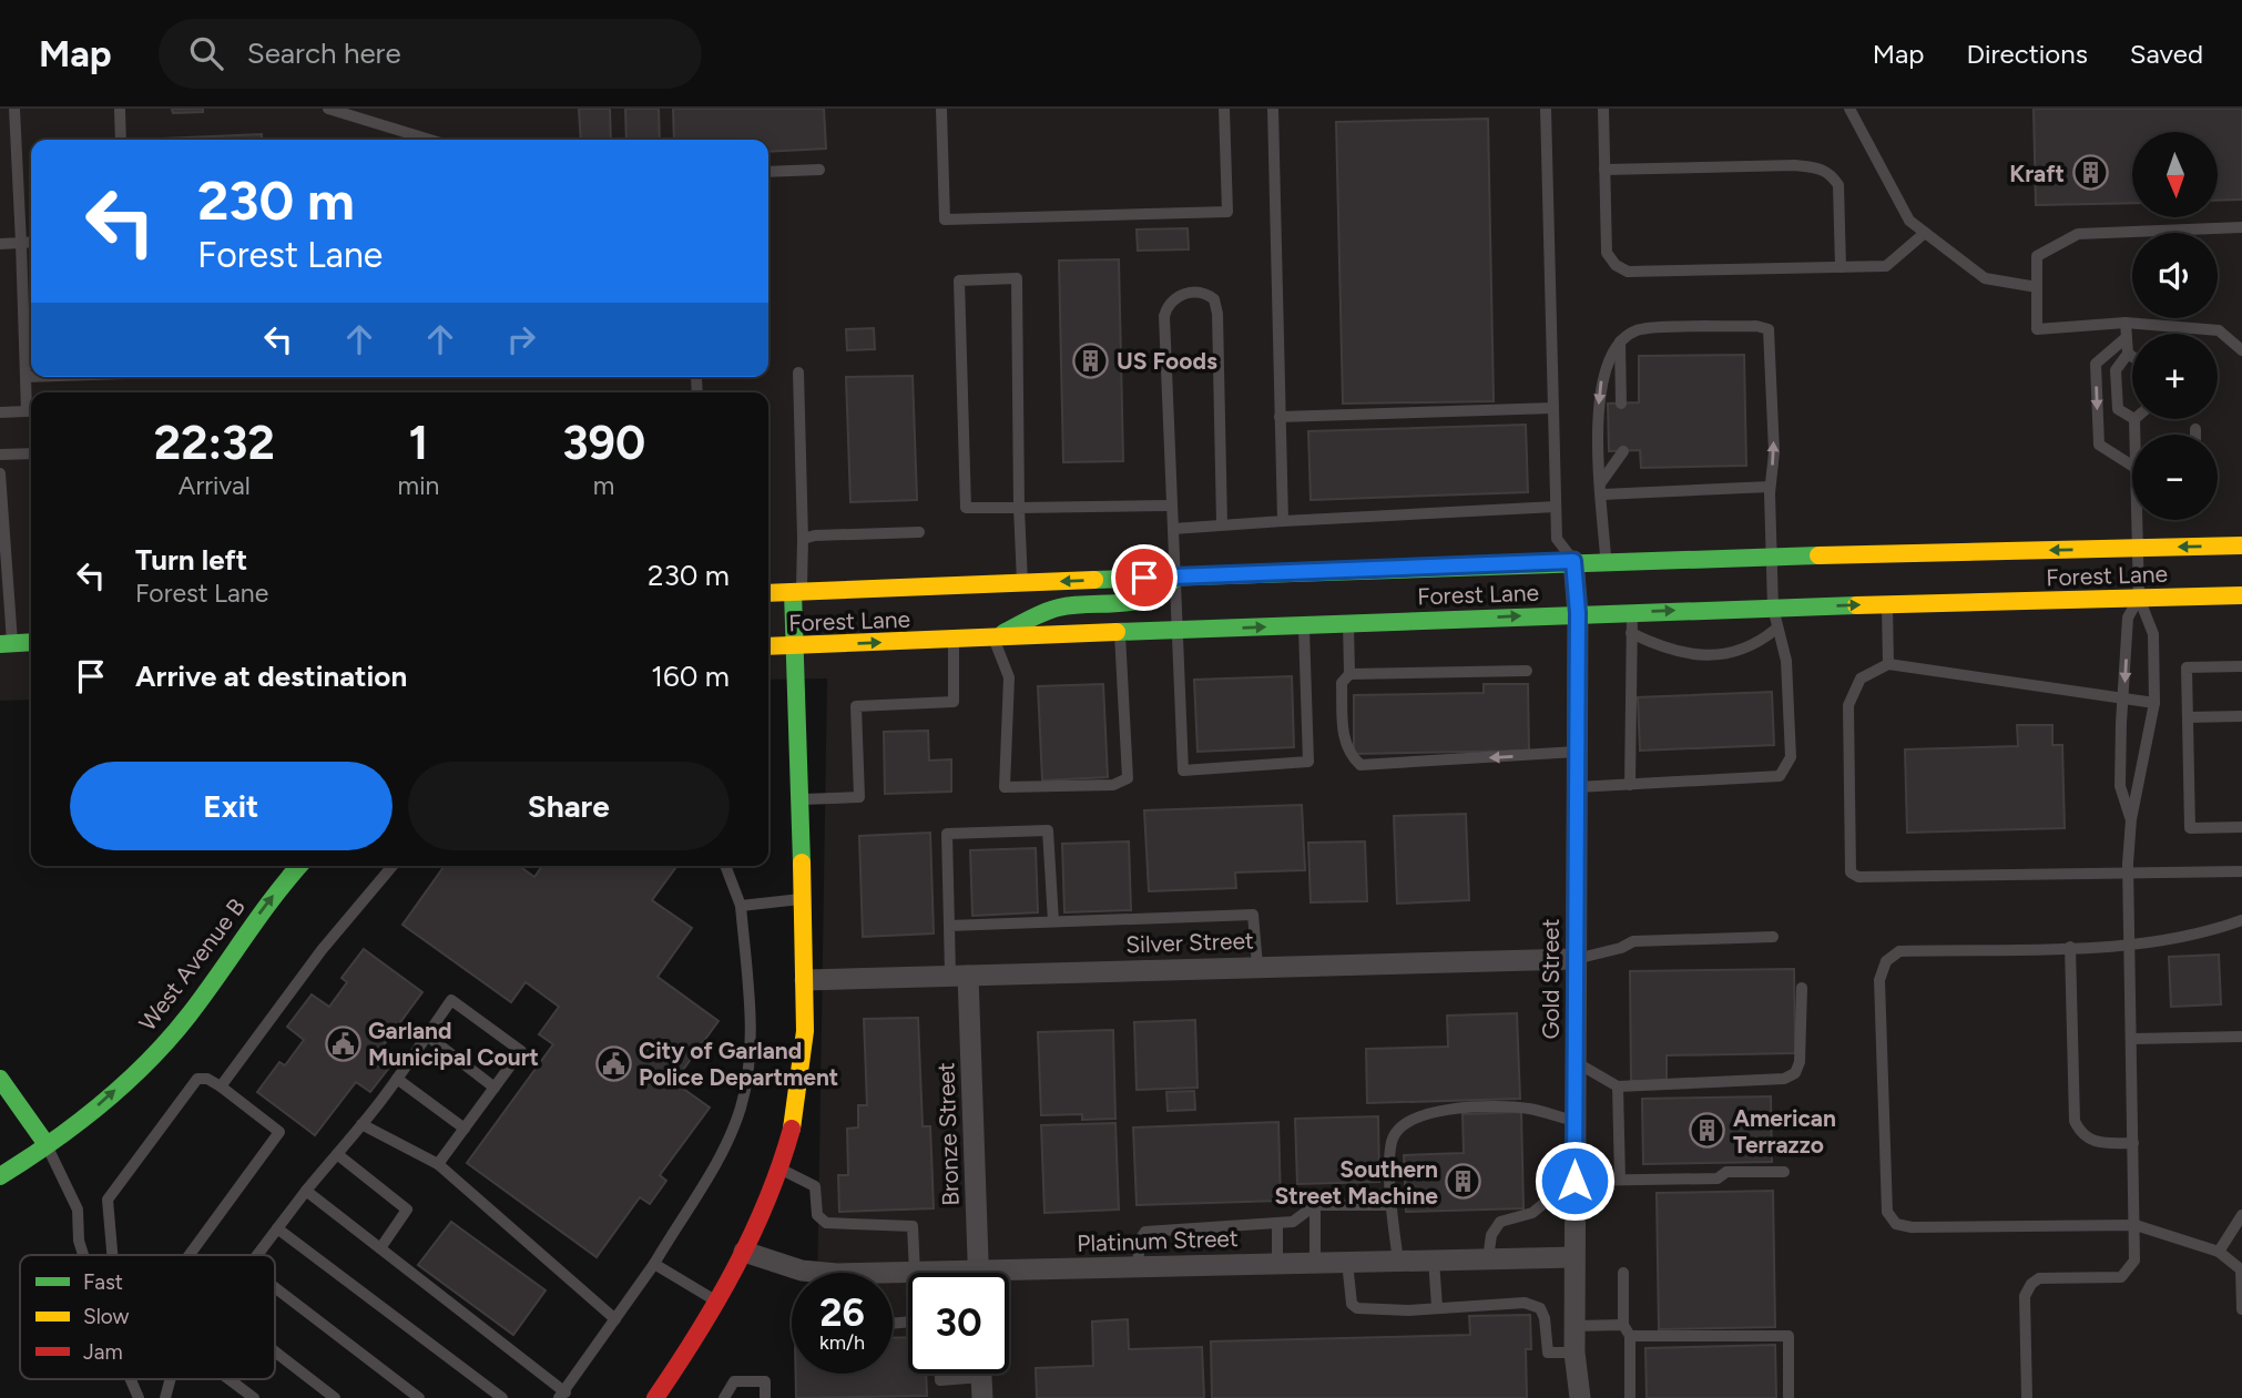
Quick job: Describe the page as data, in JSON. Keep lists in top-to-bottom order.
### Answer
{
  "streets": {
    "main road": ["Forest Lane", "West Avenue B"],
    "street": [
      "Silver Street",
      "Gold Street",
      "Bronze Street",
      "Platinum Street"
    ]
  },
  "crossings": [
    ["Forest Lane", "Gold Street"],
    ["Silver Street", "Gold Street"],
    ["Silver Street", "Bronze Street"],
    ["Gold Street", "Platinum Street"]
  ],
  "one_way": ["West Avenue B"],
  "places": {
    "building": [
      "Kraft",
      "US Foods",
      "American Terrazzo",
      "Southern Street Machine"
    ],
    "public building": ["Garland Municipal Court", "City of Garland Police Department"]
  },
  "legend": ["Fast", "Slow", "Jam"],
  "north": "bottom",
  "page": {
    "header": "Map",
    "search": "Search here",
    "nav": ["Map", "Directions", "Saved"],
    "map_buttons": ["+", "−"],
    "turn": ["230 m", "Forest Lane"],
    "eta": [
      "22:32",
      "Arrival",
      "1",
      "min",
      "390",
      "m"
    ],
    "list": [
      {
        "name": "Turn left",
        "note": "Forest Lane",
        "value": "230 m"
      },
      {
        "name": "Arrive at destination",
        "value": "160 m"
      }
    ],
    "buttons": ["Exit", "Share"],
    "speed": "26 km/h",
    "limit": "30"
  }
}
